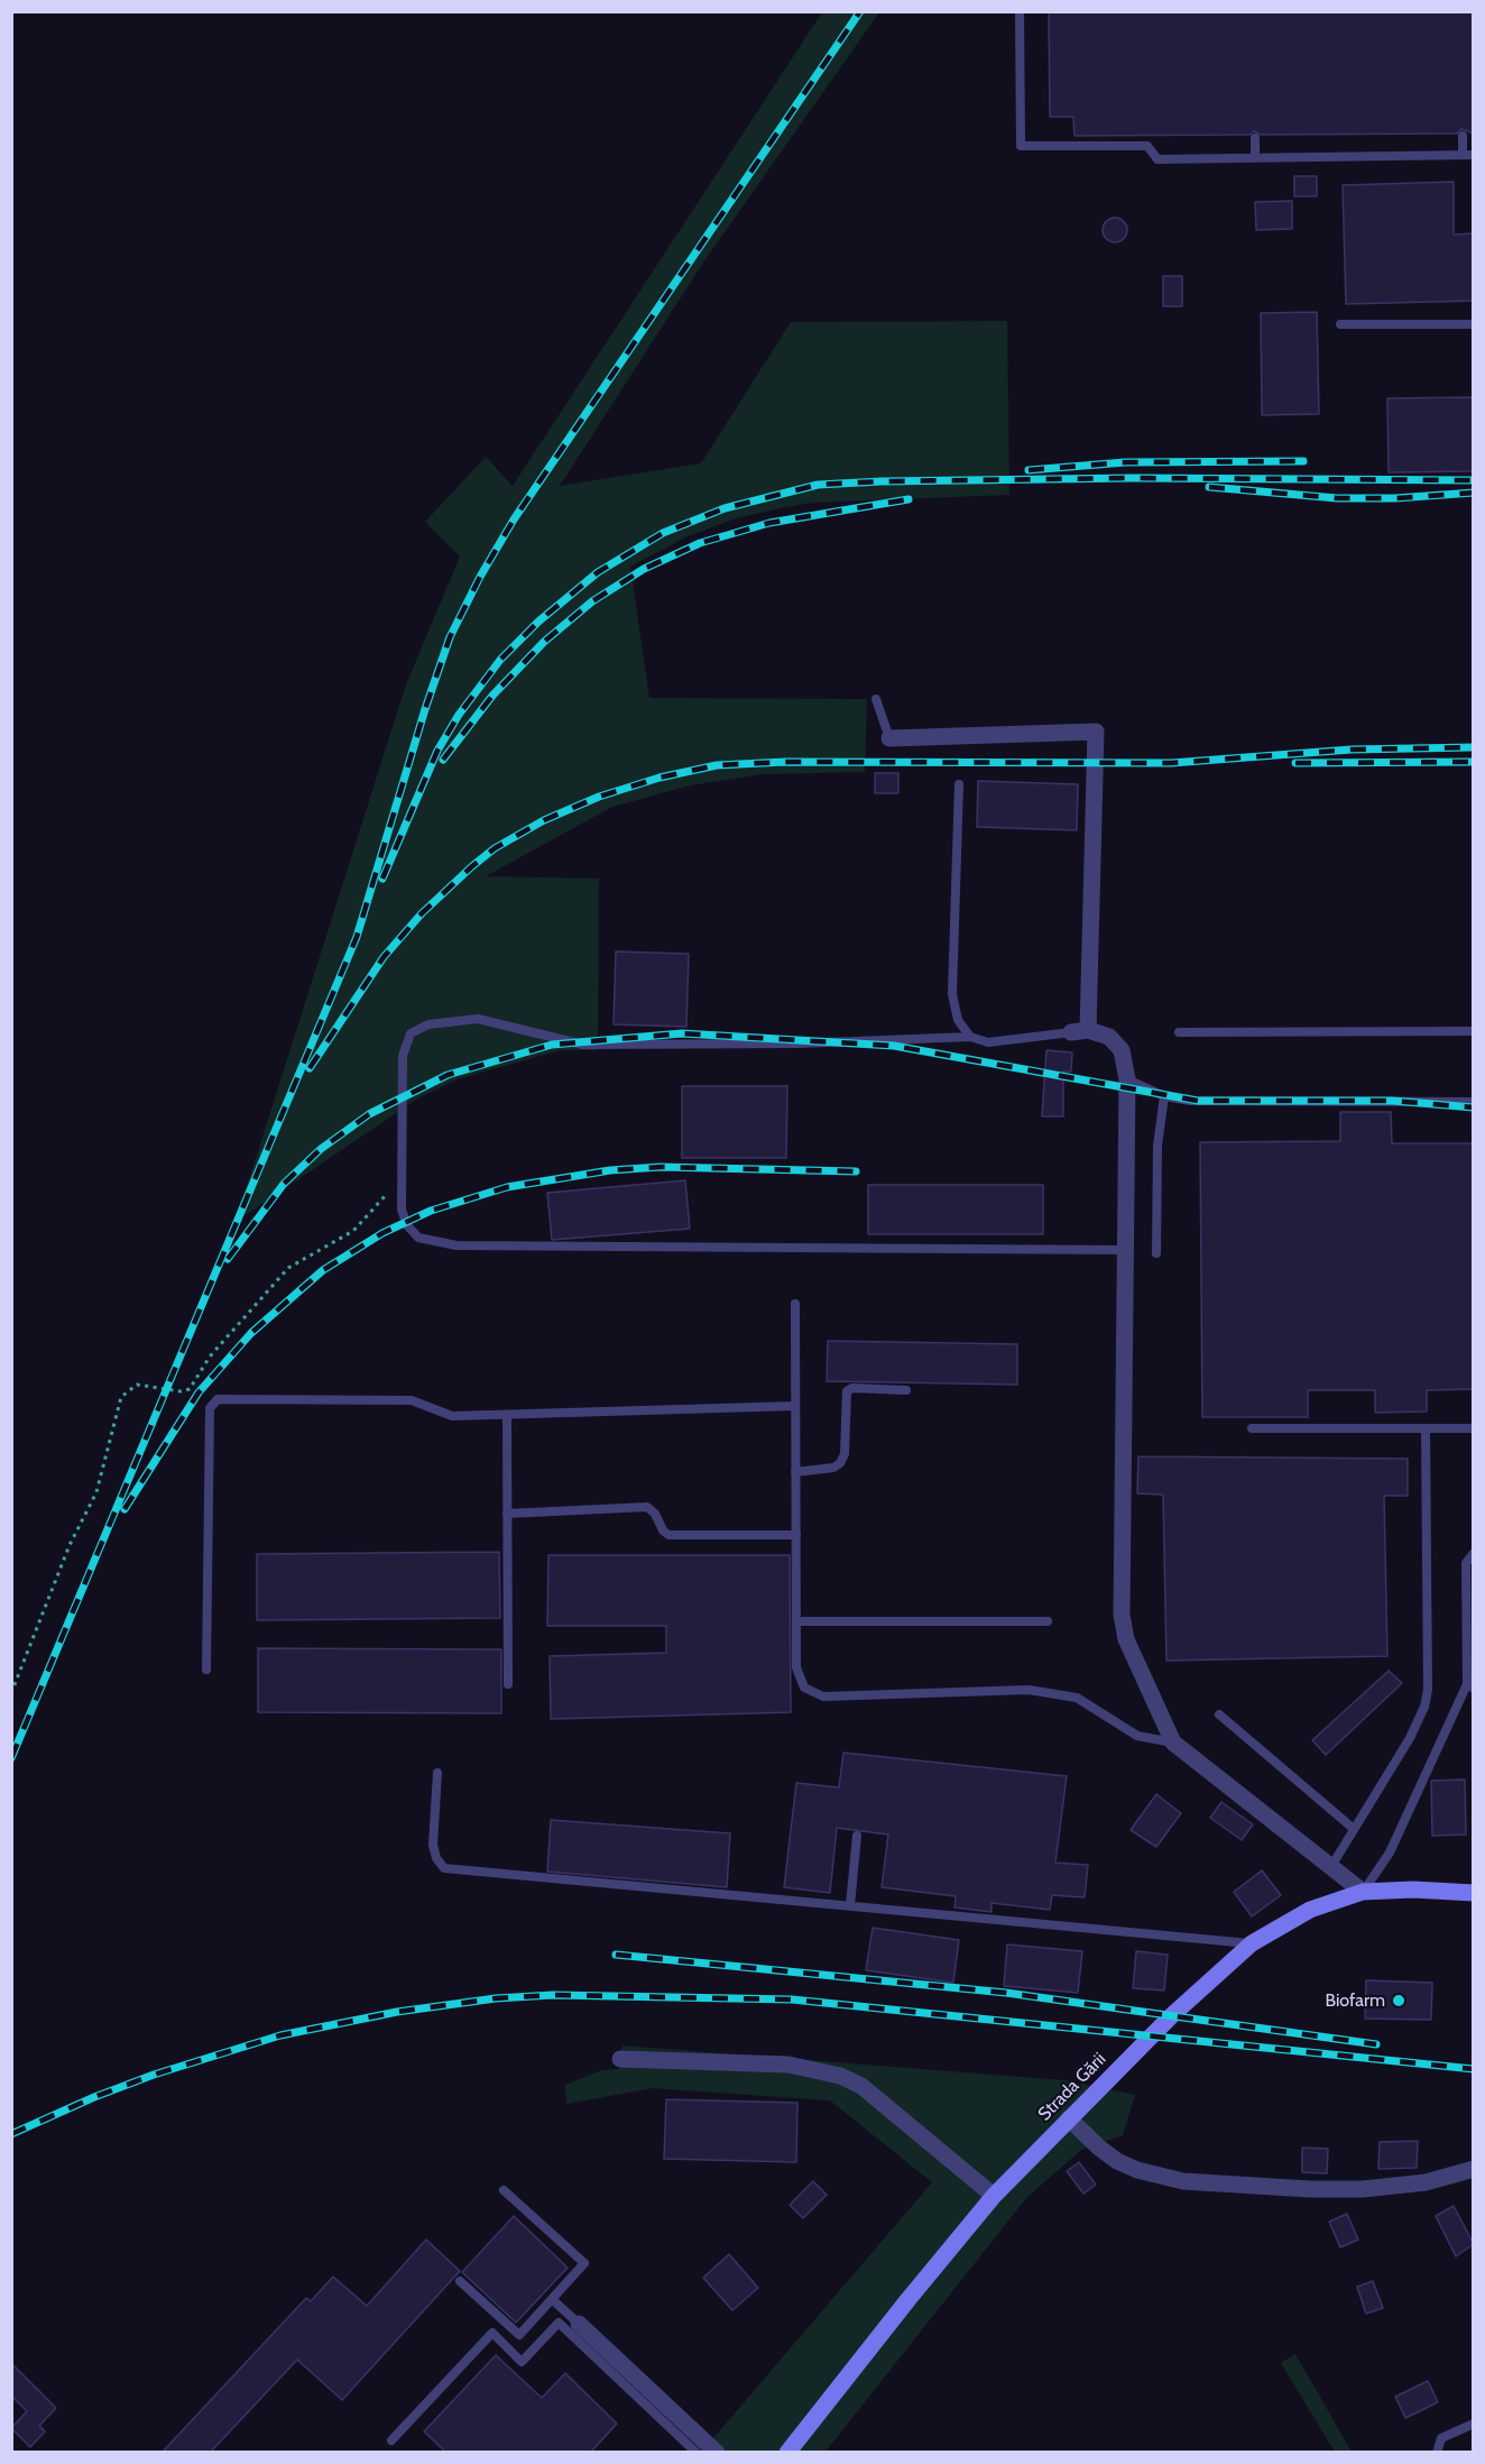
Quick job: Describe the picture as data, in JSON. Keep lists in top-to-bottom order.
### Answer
{
  "streets": {
    "main road": ["Strada Gării"]
  },
  "places": ["Biofarm"]
}
